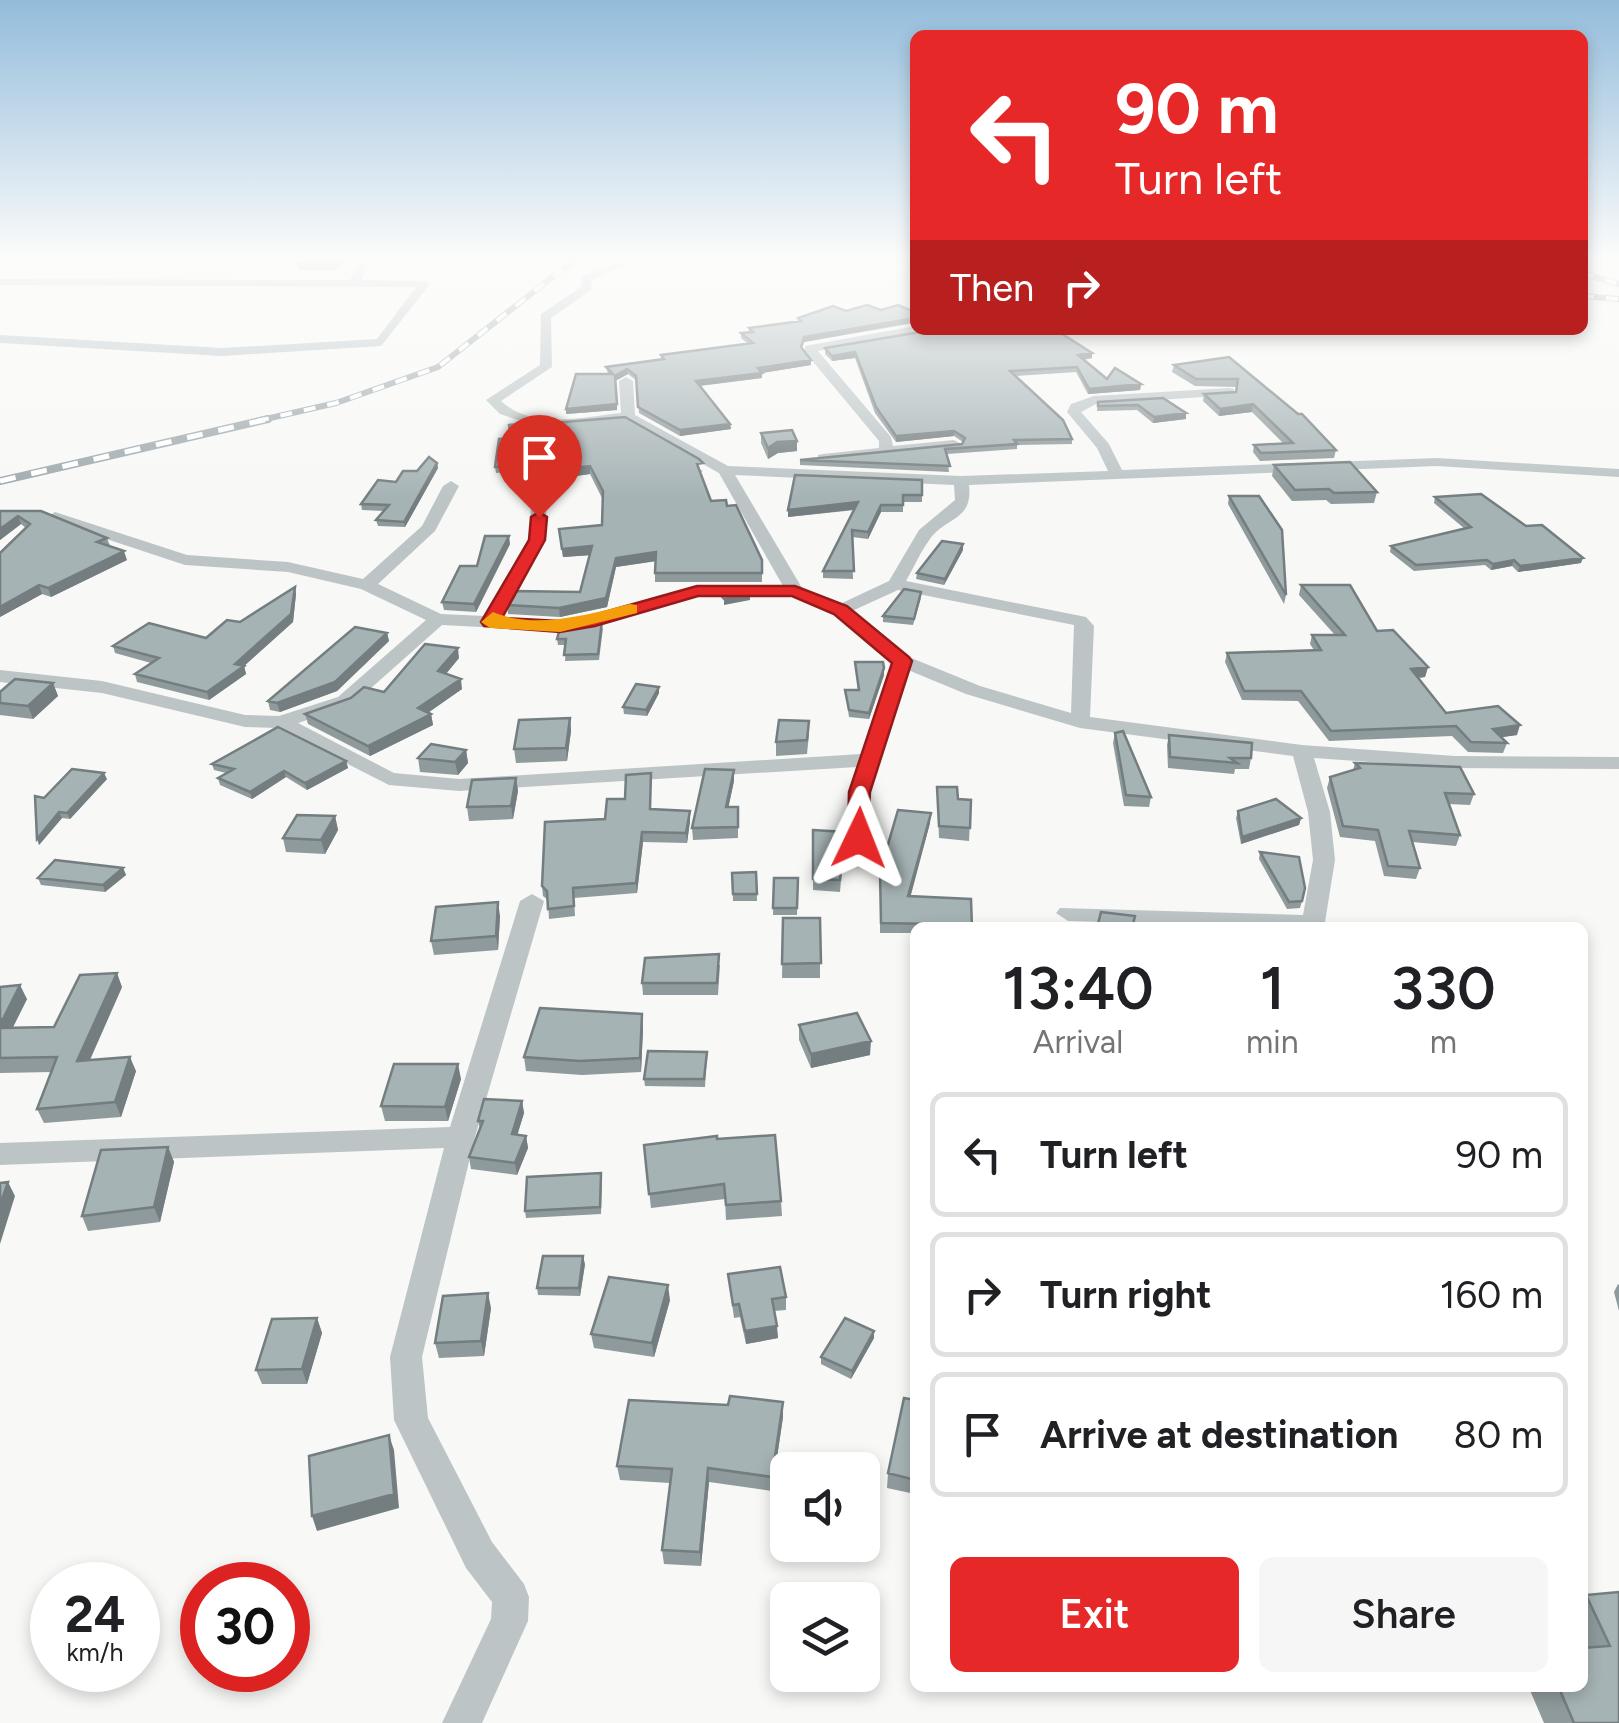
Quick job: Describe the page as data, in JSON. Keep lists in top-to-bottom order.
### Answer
{
  "page": {
    "turn": ["90 m", "Turn left"],
    "then": "Then",
    "eta": [
      "13:40",
      "Arrival",
      "1",
      "min",
      "330",
      "m"
    ],
    "list": [
      {
        "name": "Turn left",
        "value": "90 m"
      },
      {
        "name": "Turn right",
        "value": "160 m"
      },
      {
        "name": "Arrive at destination",
        "value": "80 m"
      }
    ],
    "buttons": ["Exit", "Share"],
    "speed": "24 km/h",
    "limit": "30"
  }
}
